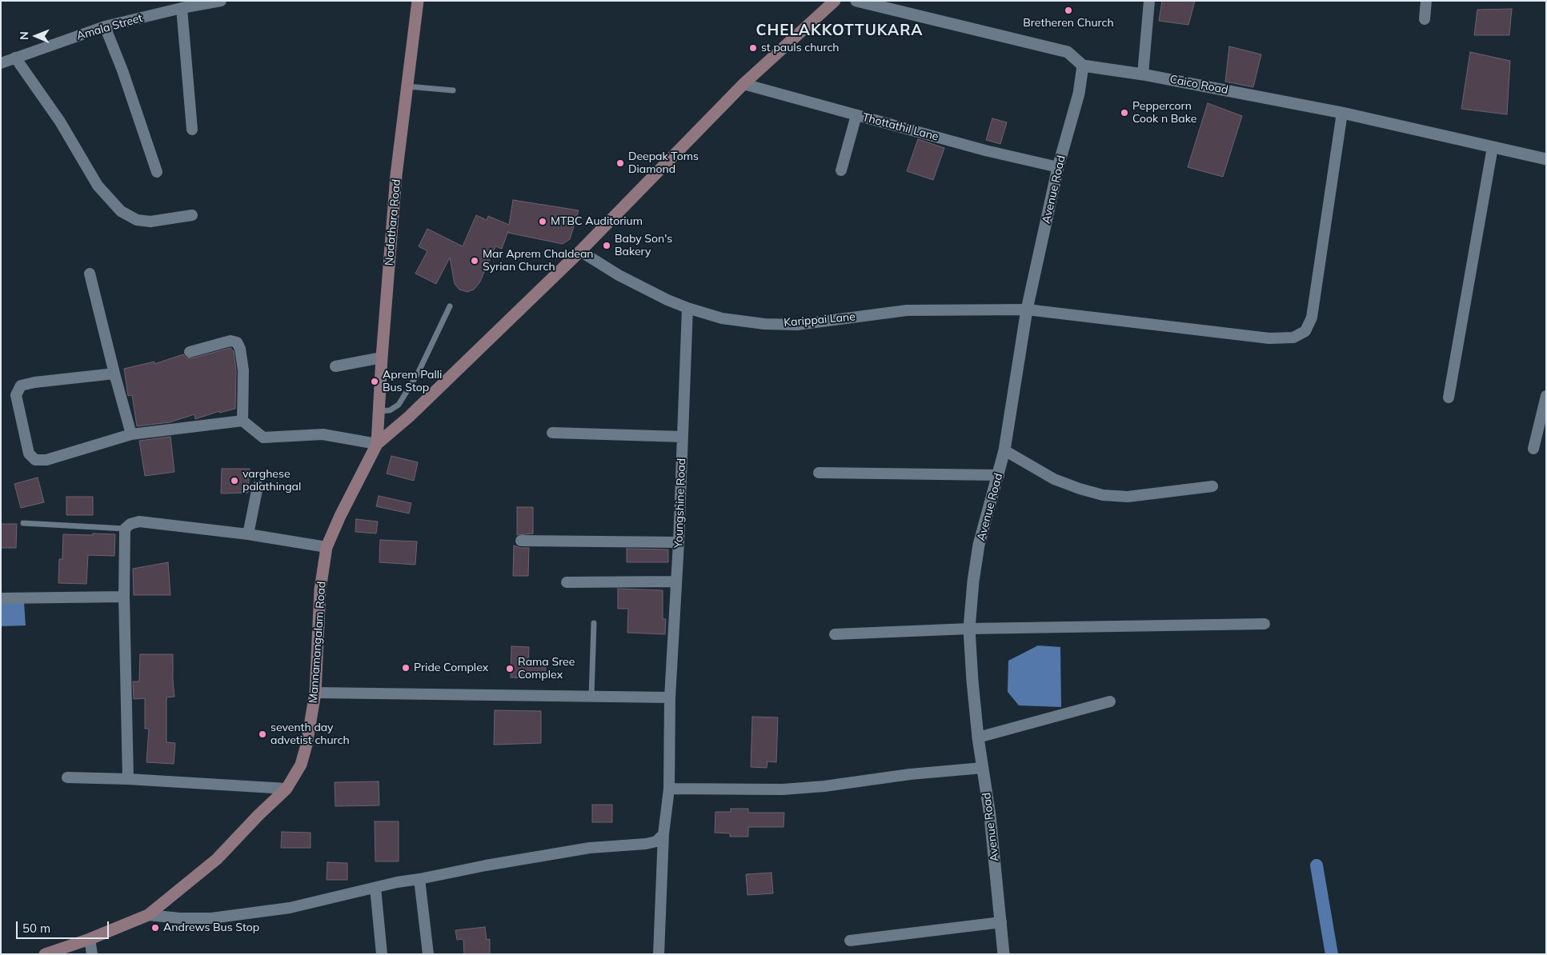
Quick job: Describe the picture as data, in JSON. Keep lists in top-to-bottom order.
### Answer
{
  "streets": {
    "main road": ["Nadathara Road", "Mannamangalam Road"],
    "street": [
      "Amala Street",
      "Caico Road",
      "Thottathil Lane",
      "Avenue Road",
      "Karippai Lane",
      "Youngshine Road"
    ]
  },
  "crossings": [
    ["Caico Road", "Avenue Road"],
    ["Caico Road", "Karippai Lane"],
    ["Thottathil Lane", "Avenue Road"],
    ["Avenue Road", "Karippai Lane"],
    ["Nadathara Road", "Mannamangalam Road"],
    ["Karippai Lane", "Youngshine Road"]
  ],
  "districts": ["CHELAKKOTTUKARA"],
  "places": [
    "Bretheren Church",
    "st pauls church",
    "Peppercorn Cook n Bake",
    "Deepak Toms Diamond",
    "MTBC Auditorium",
    "Baby Son's Bakery",
    "Mar Aprem Chaldean Syrian Church",
    "Aprem Palli Bus Stop",
    "varghese palathingal",
    "Pride Complex",
    "Rama Sree Complex",
    "seventh day advetist church",
    "Andrews Bus Stop"
  ],
  "scale_bar": "50 m",
  "north": "left"
}
